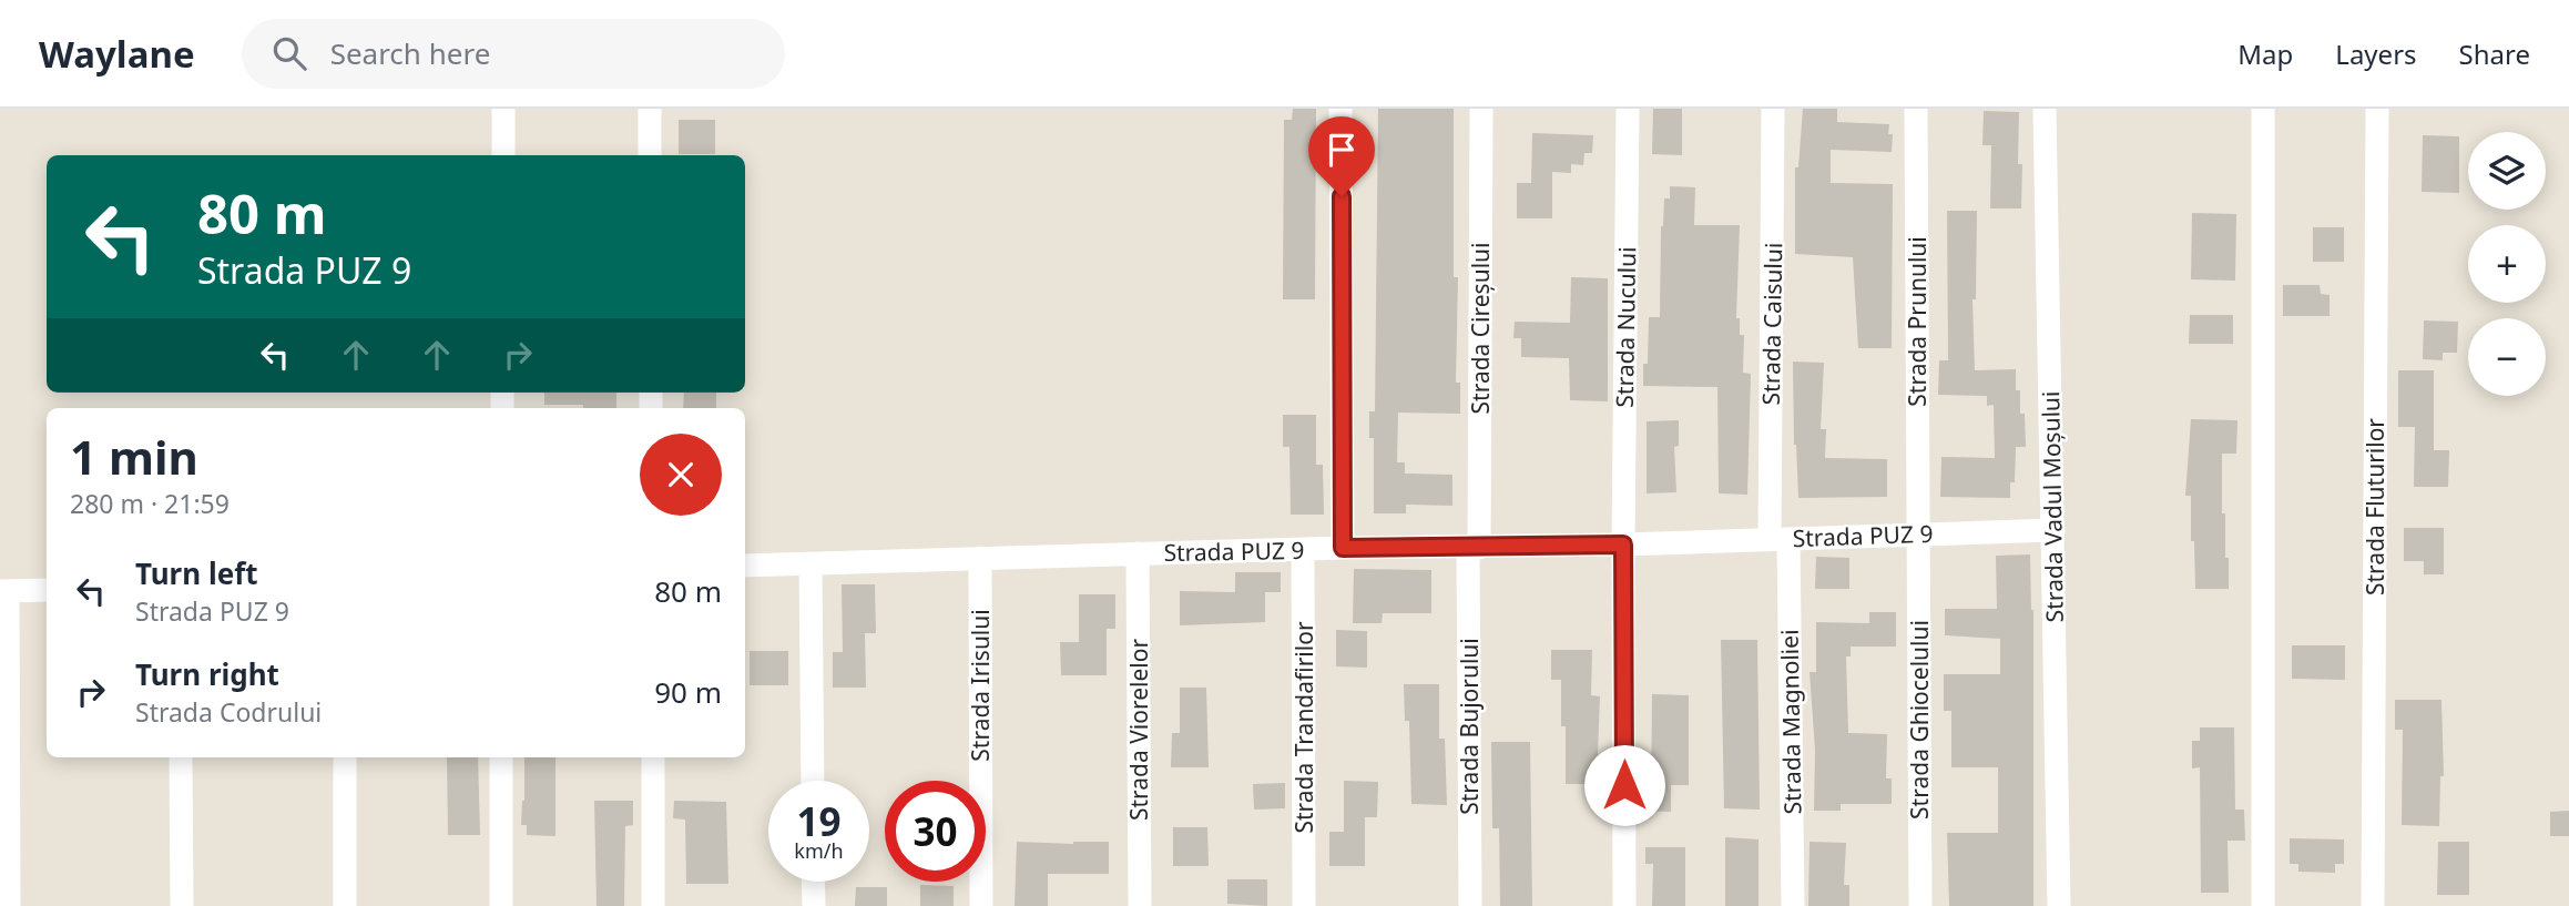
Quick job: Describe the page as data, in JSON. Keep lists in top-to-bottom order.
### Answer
{
  "streets": {
    "street": [
      "Strada Prunului",
      "Strada Caisului",
      "Strada Nucului",
      "Strada Cireșului",
      "Strada Vadul Moșului",
      "Strada Fluturilor",
      "Strada PUZ 9",
      "Strada Irisului",
      "Strada Ghiocelului",
      "Strada Magnoliei",
      "Strada Bujorului",
      "Strada Trandafirilor",
      "Strada Viorelelor"
    ]
  },
  "crossings": [
    ["Strada Prunului", "Strada PUZ 9"],
    ["Strada Prunului", "Strada Ghiocelului"],
    ["Strada Caisului", "Strada PUZ 9"],
    ["Strada Caisului", "Strada Magnoliei"],
    ["Strada Nucului", "Strada PUZ 9"],
    ["Strada Cireșului", "Strada PUZ 9"],
    ["Strada Cireșului", "Strada Bujorului"],
    ["Strada Vadul Moșului", "Strada PUZ 9"],
    ["Strada PUZ 9", "Strada Irisului"],
    ["Strada PUZ 9", "Strada Ghiocelului"],
    ["Strada PUZ 9", "Strada Magnoliei"],
    ["Strada PUZ 9", "Strada Bujorului"],
    ["Strada PUZ 9", "Strada Trandafirilor"],
    ["Strada PUZ 9", "Strada Viorelelor"]
  ],
  "page": {
    "header": "Waylane",
    "search": "Search here",
    "nav": ["Map", "Layers", "Share"],
    "map_buttons": ["+", "−"],
    "turn": ["80 m", "Strada PUZ 9"],
    "heading": ["1 min", "280 m · 21:59"],
    "list": [
      {
        "name": "Turn left",
        "note": "Strada PUZ 9",
        "value": "80 m"
      },
      {
        "name": "Turn right",
        "note": "Strada Codrului",
        "value": "90 m"
      }
    ],
    "speed": "19 km/h",
    "limit": "30"
  }
}
